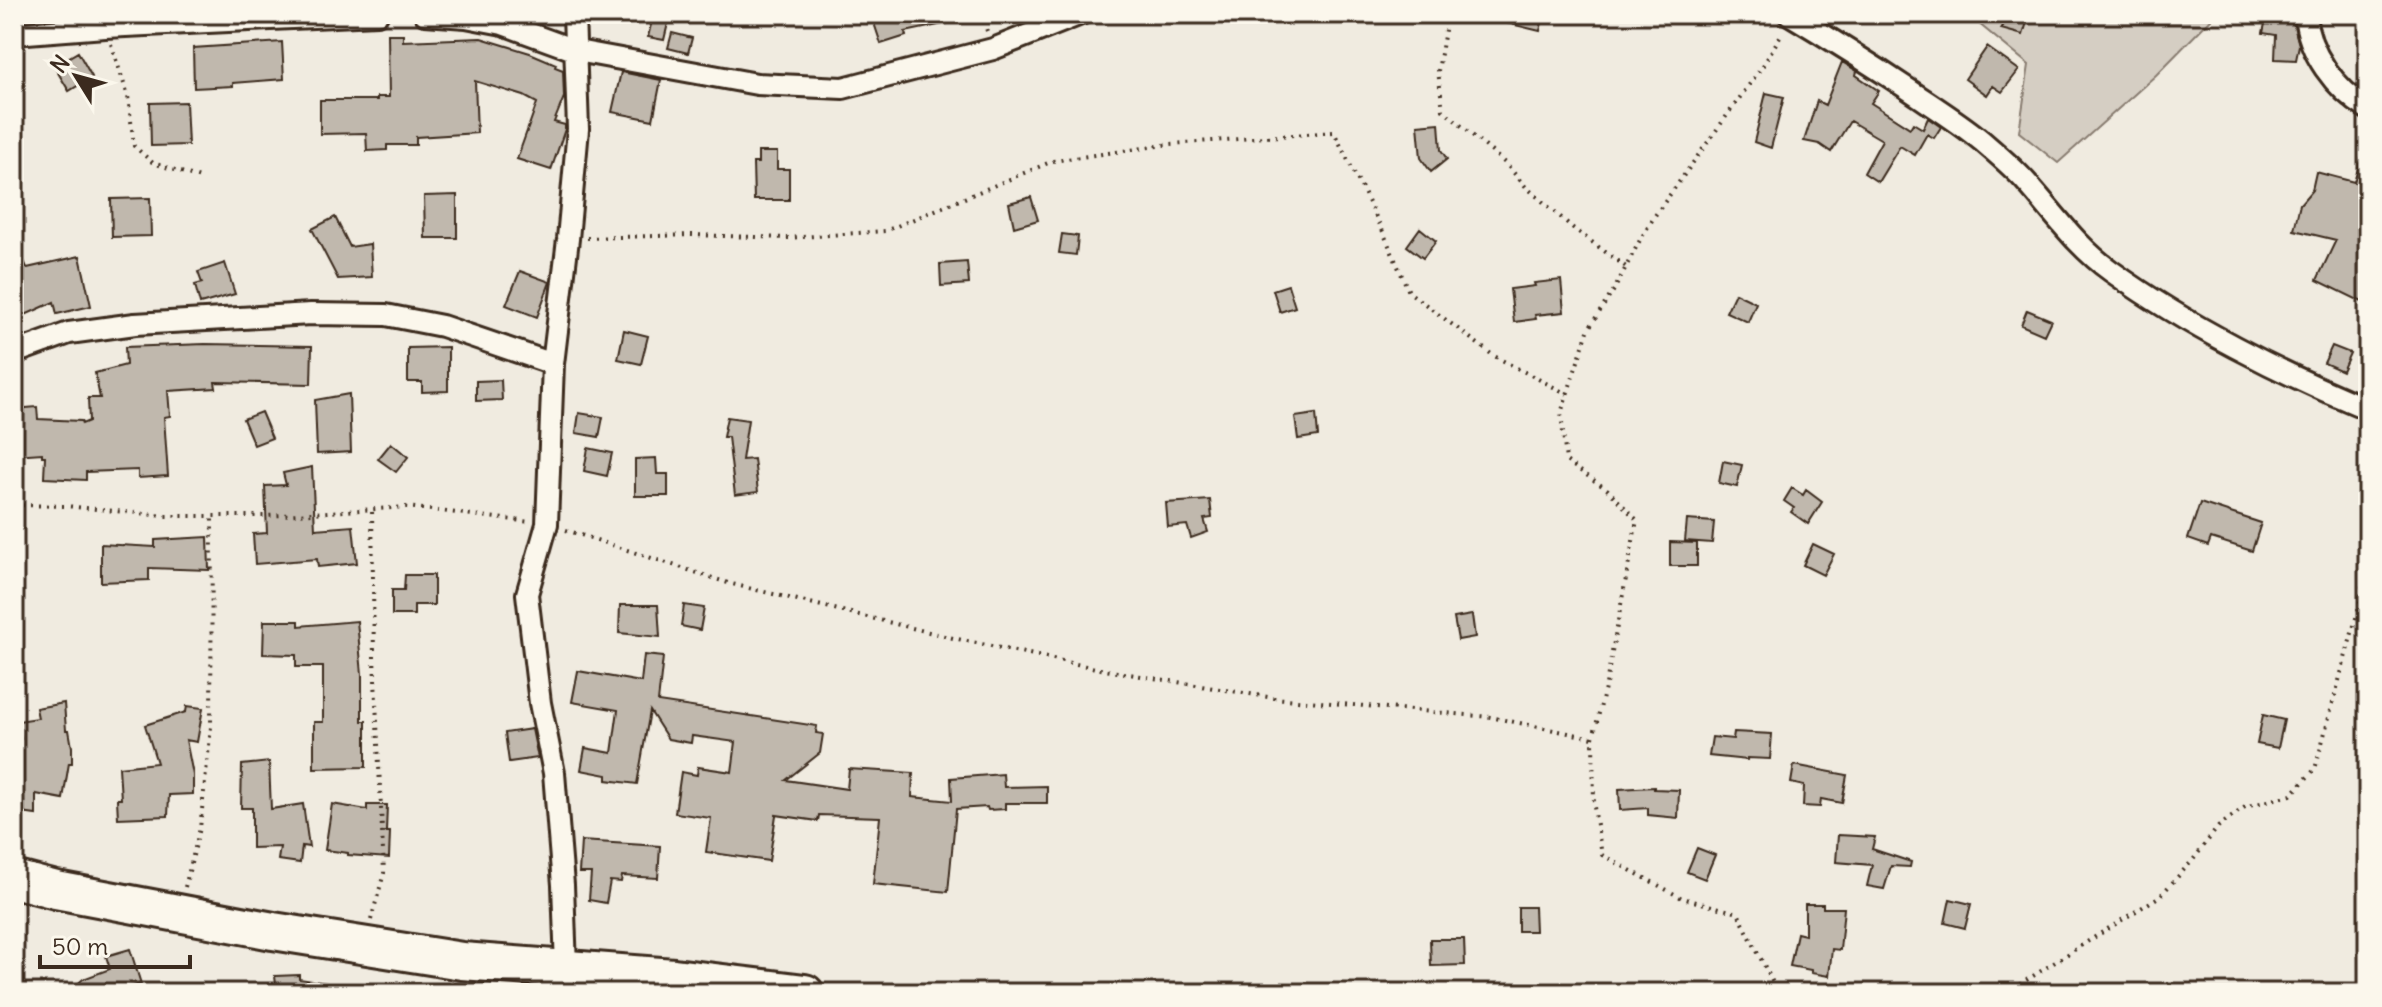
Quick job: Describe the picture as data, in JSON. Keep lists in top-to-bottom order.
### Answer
{
  "scale_bar": "50 m",
  "north": "top left"
}
